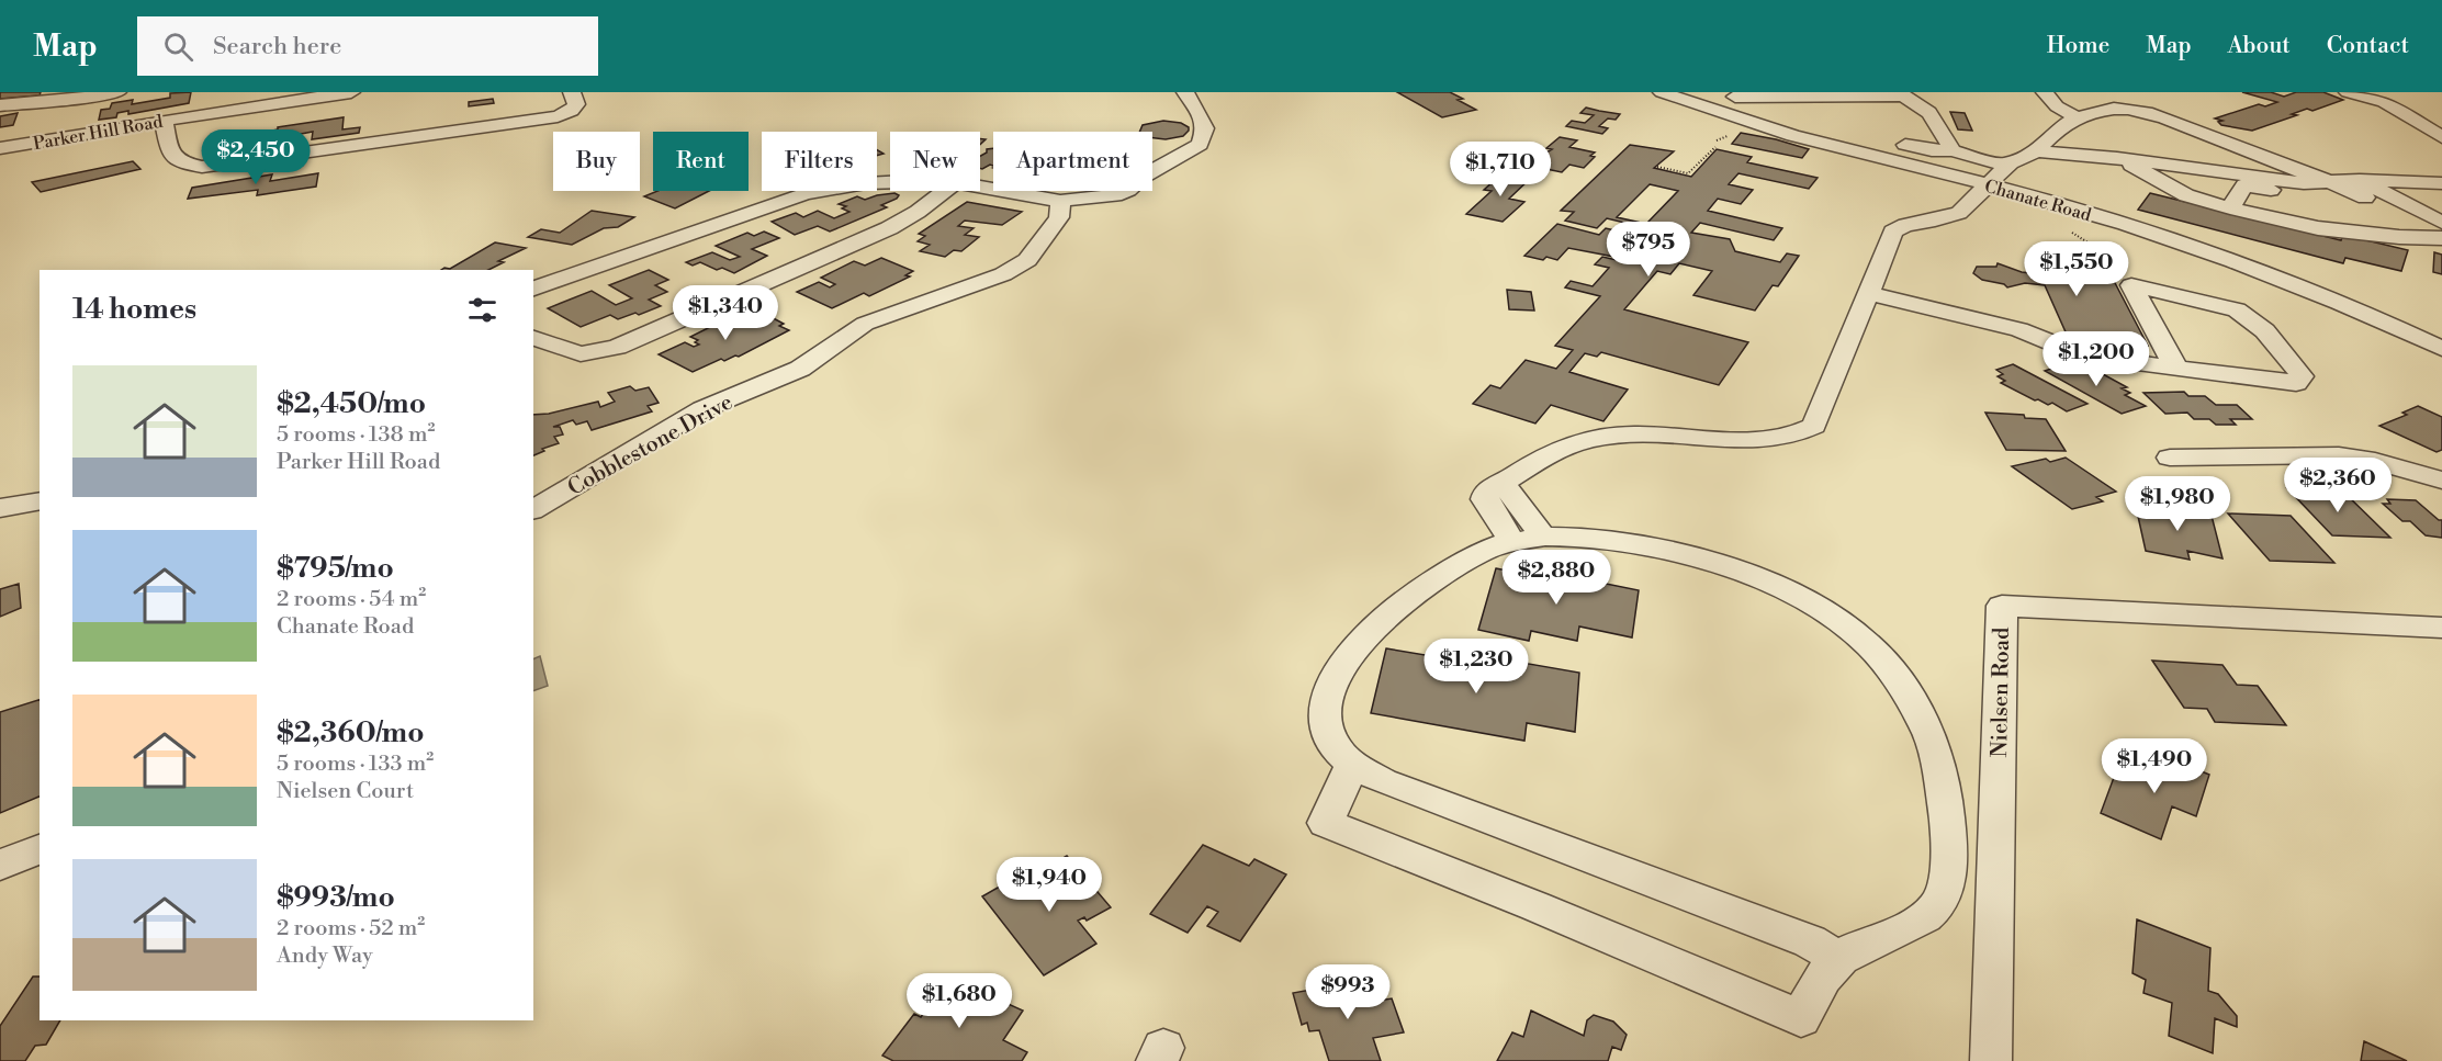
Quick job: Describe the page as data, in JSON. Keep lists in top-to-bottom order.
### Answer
{
  "streets": {
    "street": [
      "Parker Hill Road",
      "Chanate Road",
      "Cobblestone Drive",
      "Nielsen Road"
    ]
  },
  "page": {
    "header": "Map",
    "search": "Search here",
    "nav": [
      "Home",
      "Map",
      "About",
      "Contact"
    ],
    "price": [
      "$2,450",
      "$1,710",
      "$795",
      "$1,550",
      "$1,340",
      "$1,200",
      "$2,360",
      "$1,980",
      "$2,880",
      "$1,230",
      "$1,490",
      "$1,940",
      "$993",
      "$1,680"
    ],
    "chip": [
      "Buy",
      "Rent",
      "Filters",
      "New",
      "Apartment"
    ],
    "heading": "14 homes",
    "list": [
      {
        "name": "$2,450/mo",
        "note": "5 rooms · 138 m² · Parker Hill Road"
      },
      {
        "name": "$795/mo",
        "note": "2 rooms · 54 m² · Chanate Road"
      },
      {
        "name": "$2,360/mo",
        "note": "5 rooms · 133 m² · Nielsen Court"
      },
      {
        "name": "$993/mo",
        "note": "2 rooms · 52 m² · Andy Way"
      }
    ]
  }
}
